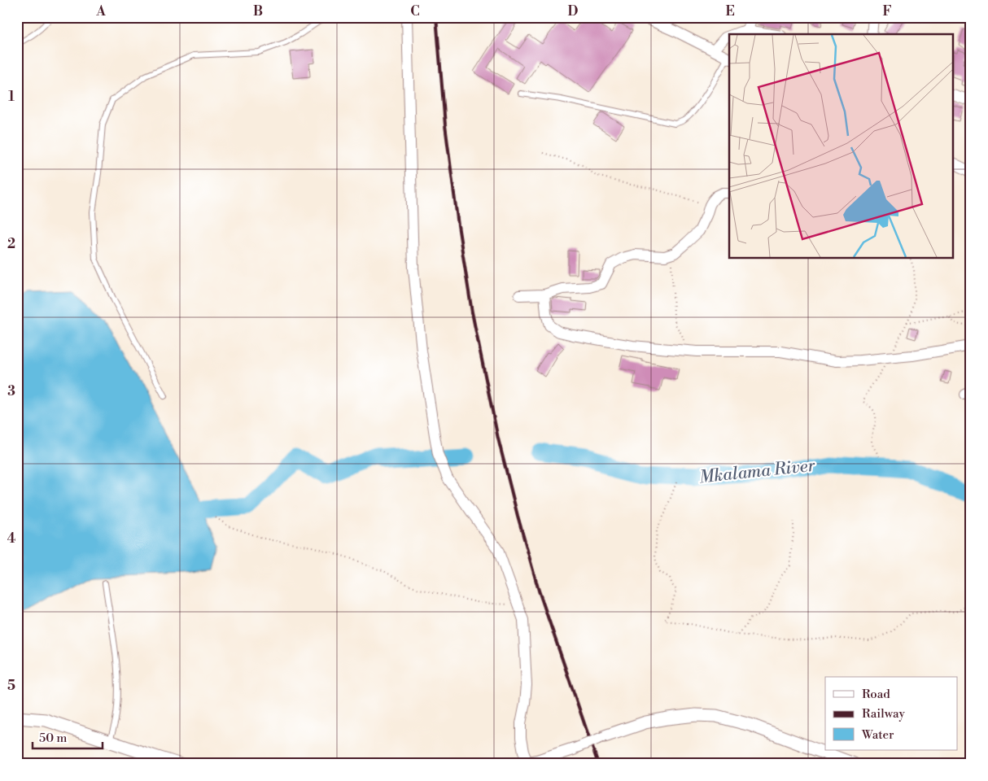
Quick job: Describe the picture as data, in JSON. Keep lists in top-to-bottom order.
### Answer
{
  "water": ["Mkalama River"],
  "legend": ["Road", "Railway", "Water"],
  "scale_bar": "50 m",
  "grid": {
    "columns": [
      "A",
      "B",
      "C",
      "D",
      "E",
      "F"
    ],
    "rows": [
      "1",
      "2",
      "3",
      "4",
      "5"
    ]
  }
}
